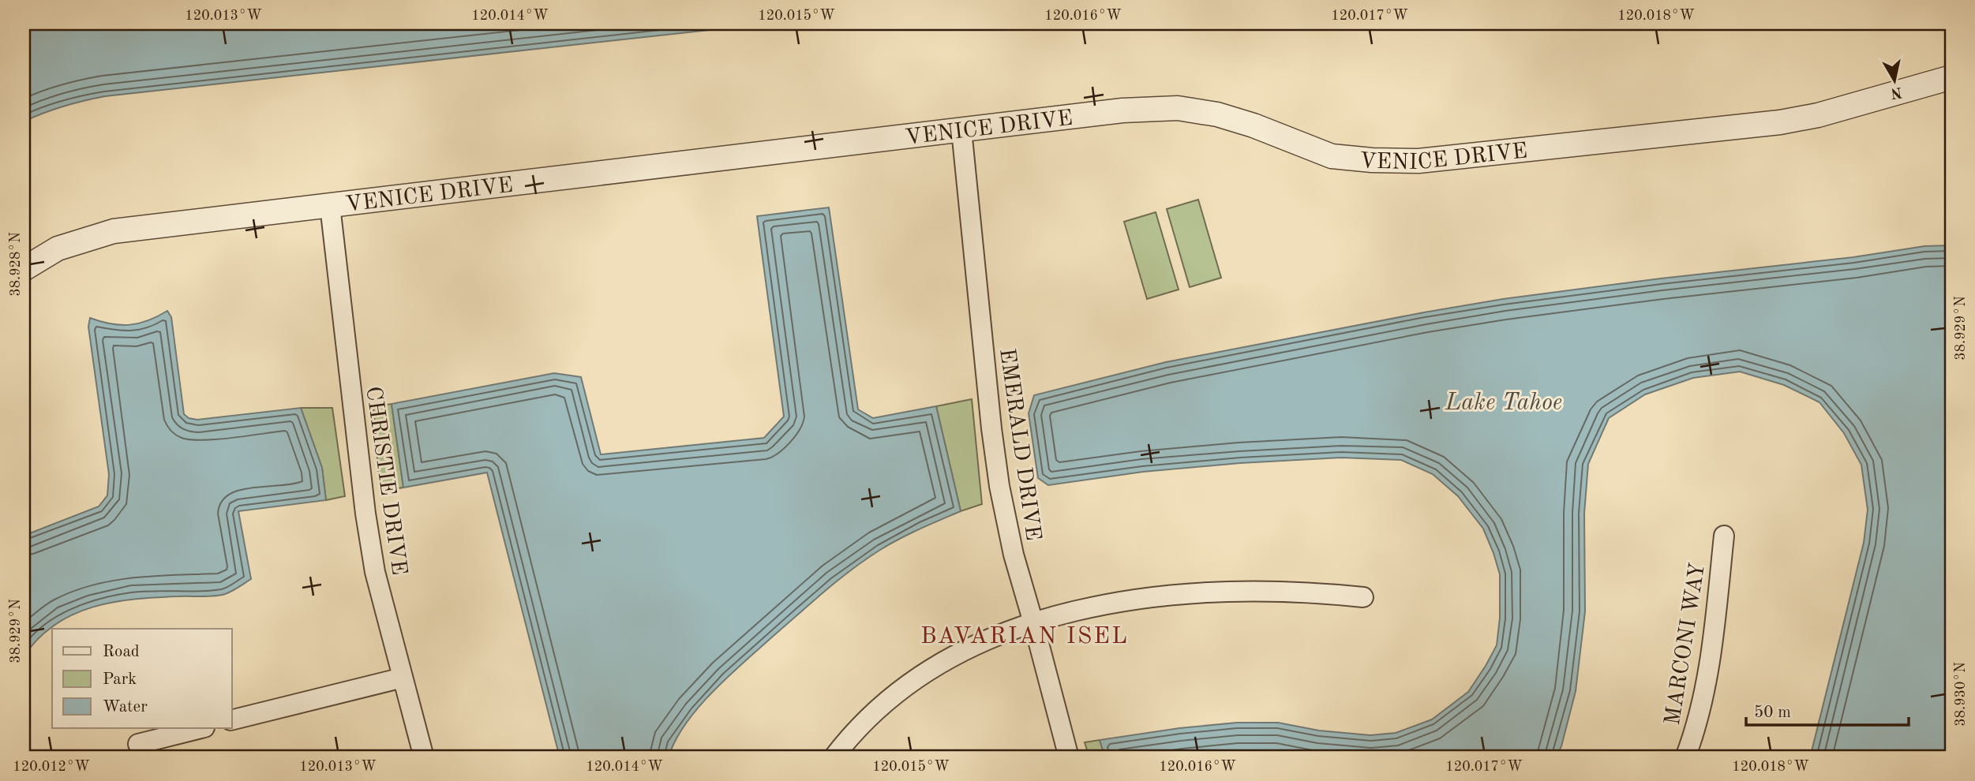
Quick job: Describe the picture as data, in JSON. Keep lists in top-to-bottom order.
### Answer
{
  "streets": {
    "street": [
      "VENICE DRIVE",
      "EMERALD DRIVE",
      "CHRISTIE DRIVE",
      "MARCONI WAY"
    ]
  },
  "crossings": [
    ["VENICE DRIVE", "EMERALD DRIVE"],
    ["VENICE DRIVE", "CHRISTIE DRIVE"]
  ],
  "districts": ["BAVARIAN ISEL"],
  "water": ["Lake Tahoe"],
  "legend": ["Road", "Park", "Water"],
  "scale_bar": "50 m",
  "north": "bottom",
  "coordinates": [
    "120.013°W",
    "120.014°W",
    "120.015°W",
    "120.016°W",
    "120.017°W",
    "120.018°W",
    "38.928°N",
    "38.929°N",
    "38.930°N",
    "120.012°W"
  ]
}
